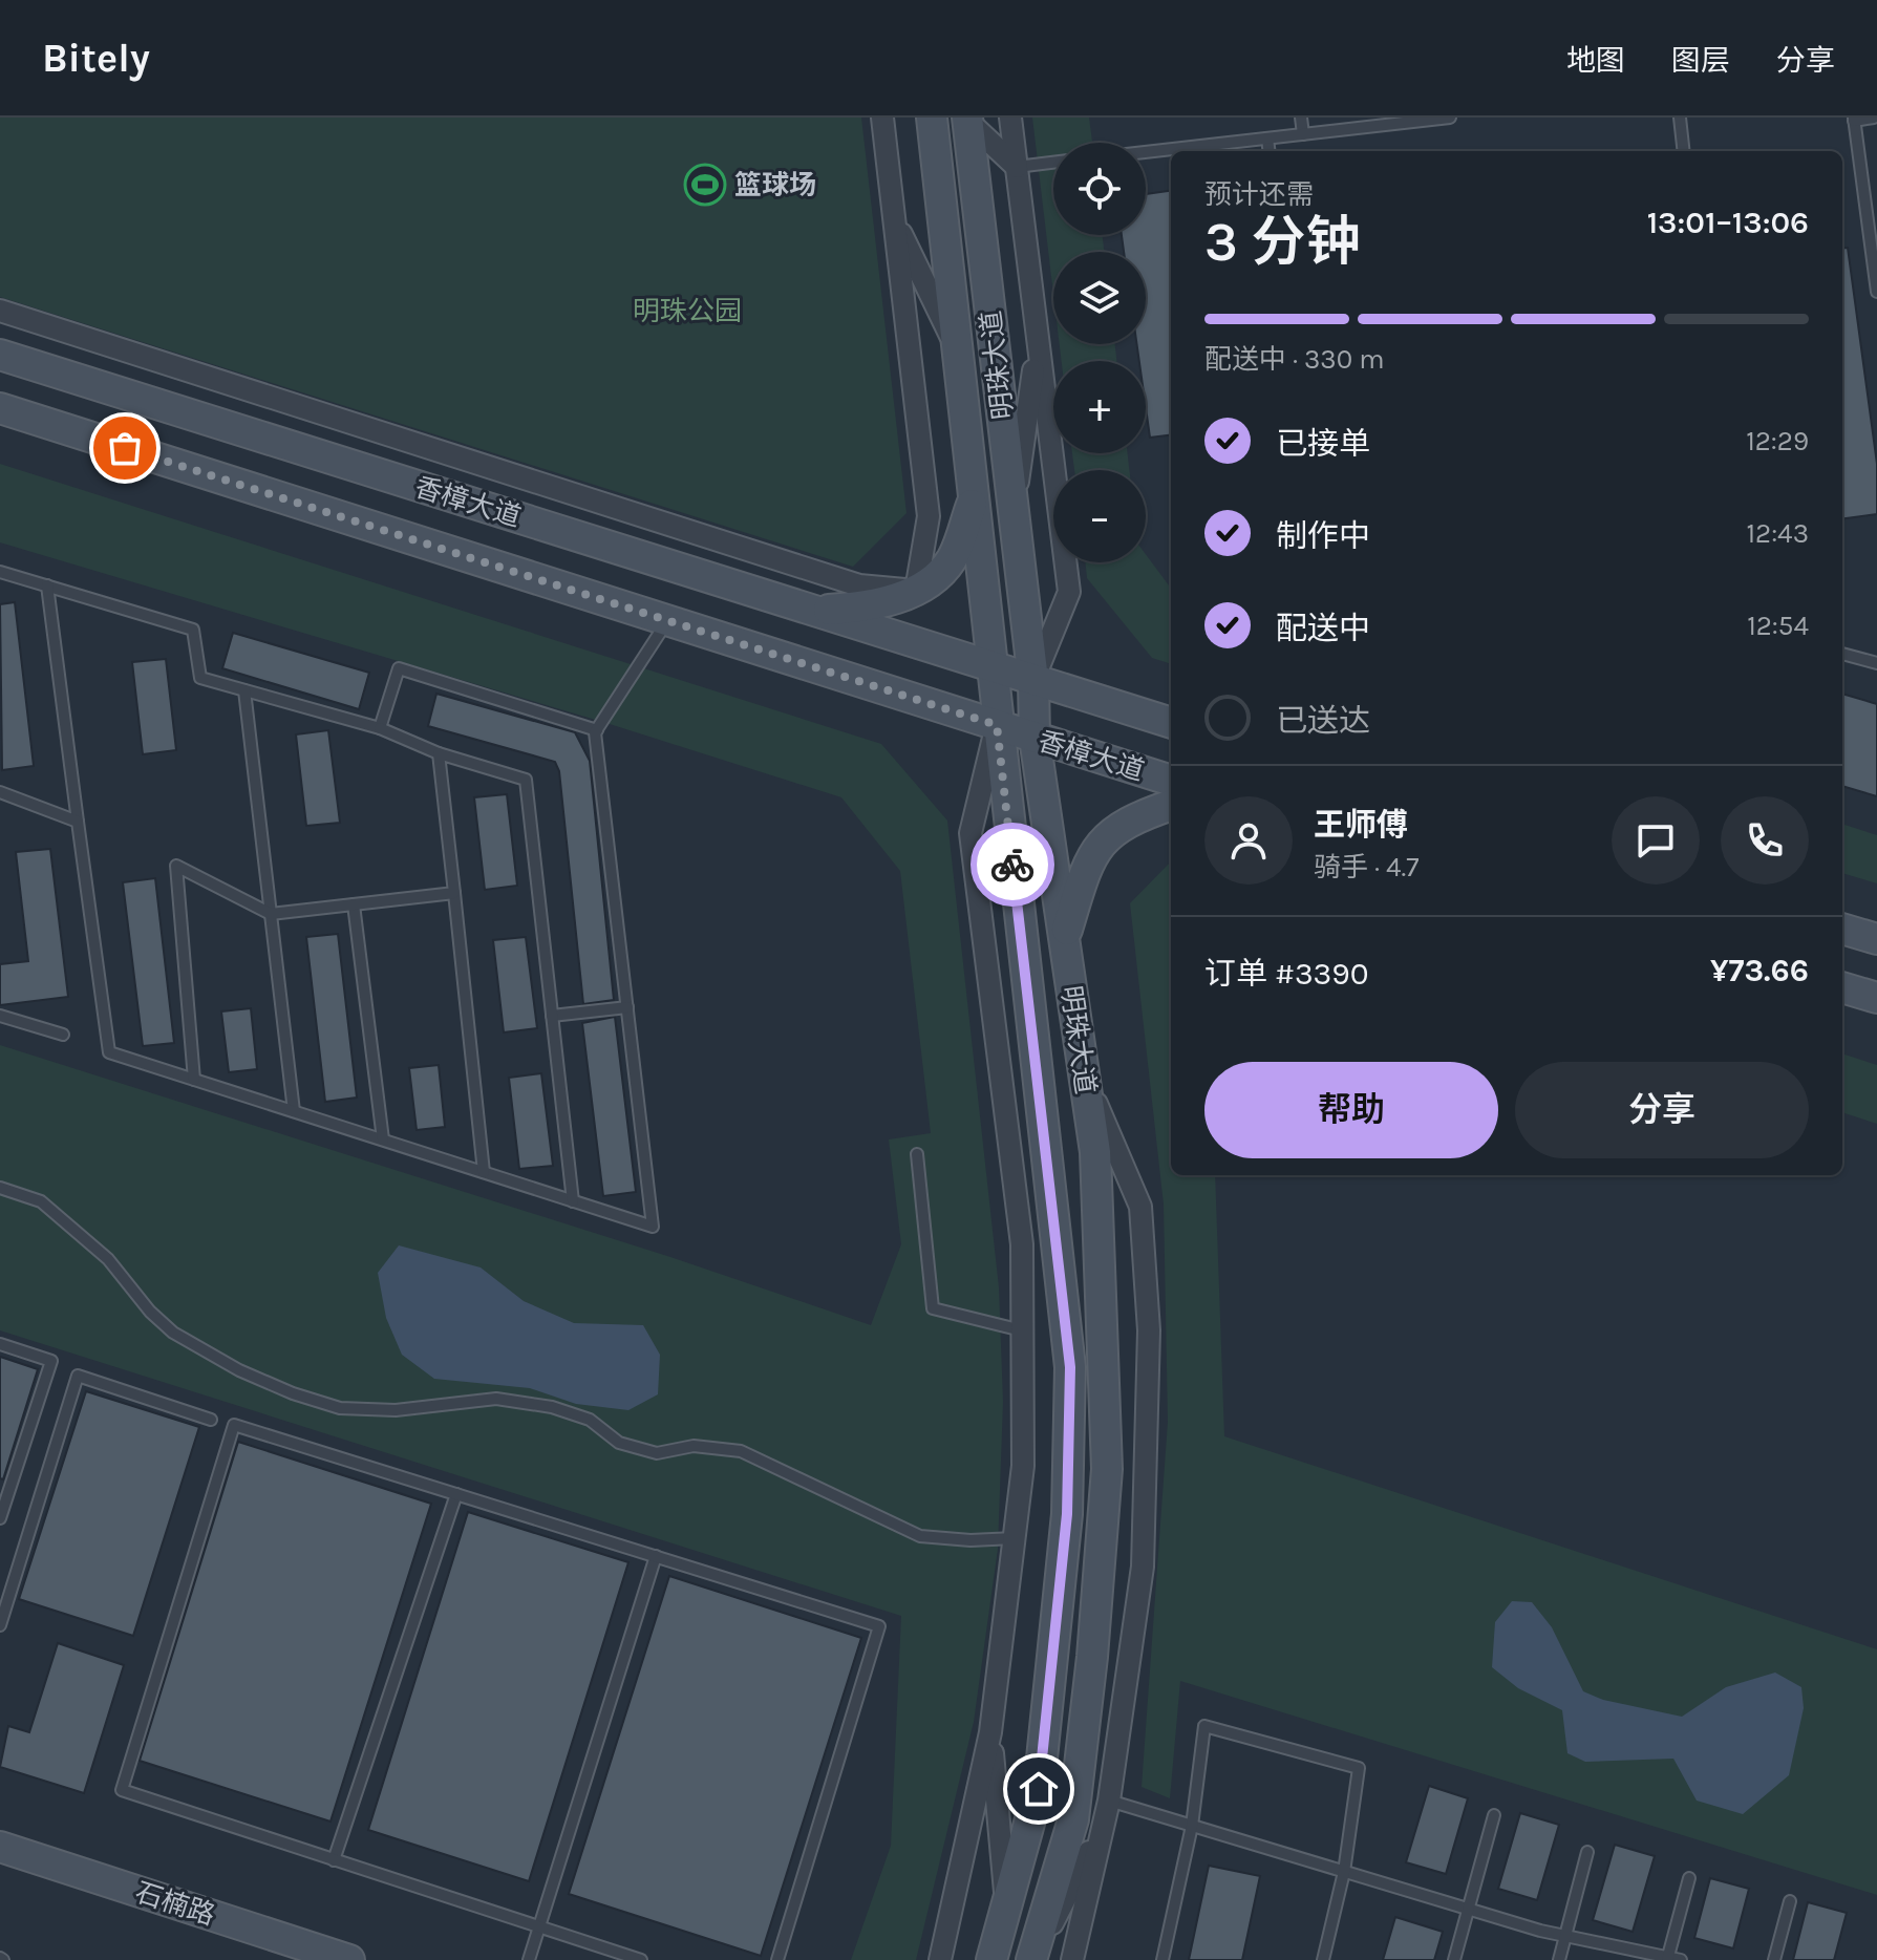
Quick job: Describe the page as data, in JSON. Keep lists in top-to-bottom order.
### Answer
{
  "streets": {
    "main road": ["明珠大道", "香樟大道", "石楠路"]
  },
  "crossings": [
    ["明珠大道", "香樟大道"]
  ],
  "parks": ["明珠公园"],
  "places": {
    "sports": ["篮球场"]
  },
  "page": {
    "header": "Bitely",
    "nav": ["地图", "图层", "分享"],
    "map_buttons": ["+", "−"],
    "heading": ["3 分钟", "预计还需", "13:01–13:06"],
    "panel": [
      "王师傅",
      "骑手 · 4.7",
      "订单 #3390",
      "¥73.66"
    ],
    "bar": "配送中 · 330 m",
    "list": [
      ["已接单", "12:29"],
      ["制作中", "12:43"],
      ["配送中", "12:54"],
      "已送达"
    ],
    "buttons": ["帮助", "分享"]
  }
}
